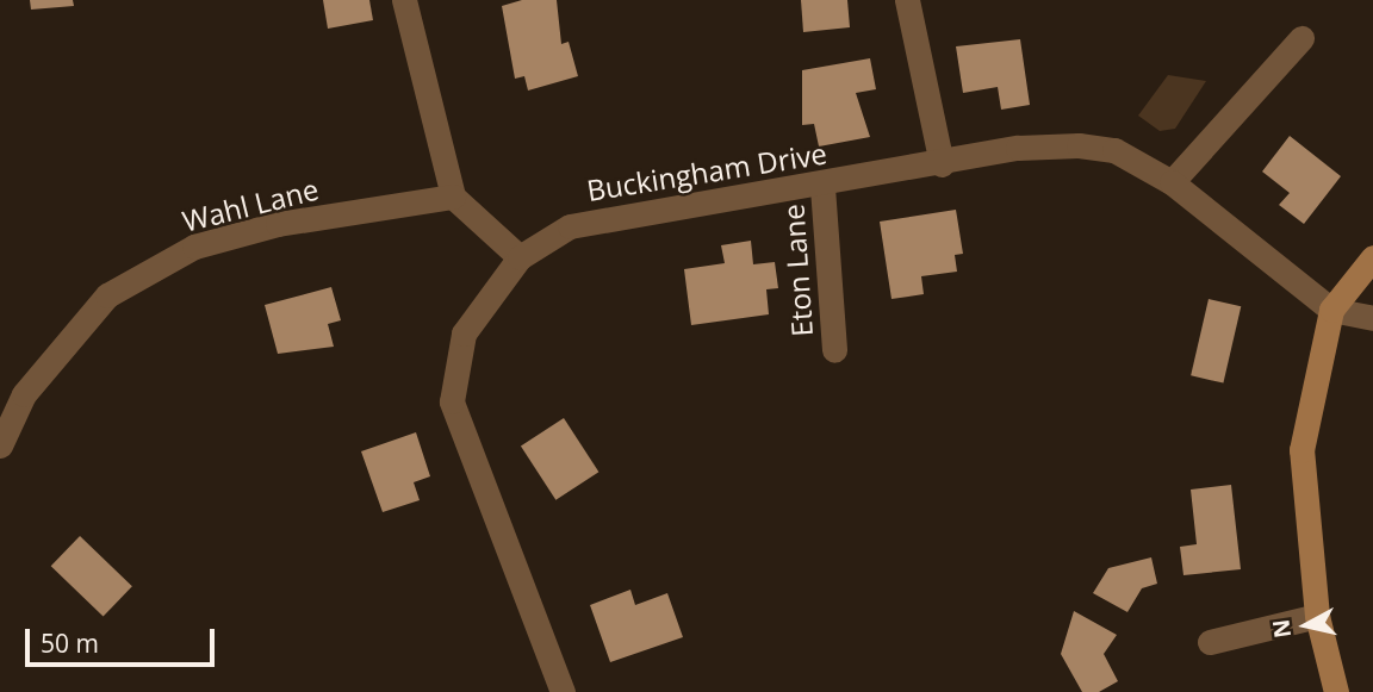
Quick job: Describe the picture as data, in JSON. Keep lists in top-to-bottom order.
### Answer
{
  "streets": {
    "street": ["Buckingham Drive", "Wahl Lane", "Eton Lane"]
  },
  "crossings": [
    ["Buckingham Drive", "Eton Lane"]
  ],
  "scale_bar": "50 m",
  "north": "left"
}
